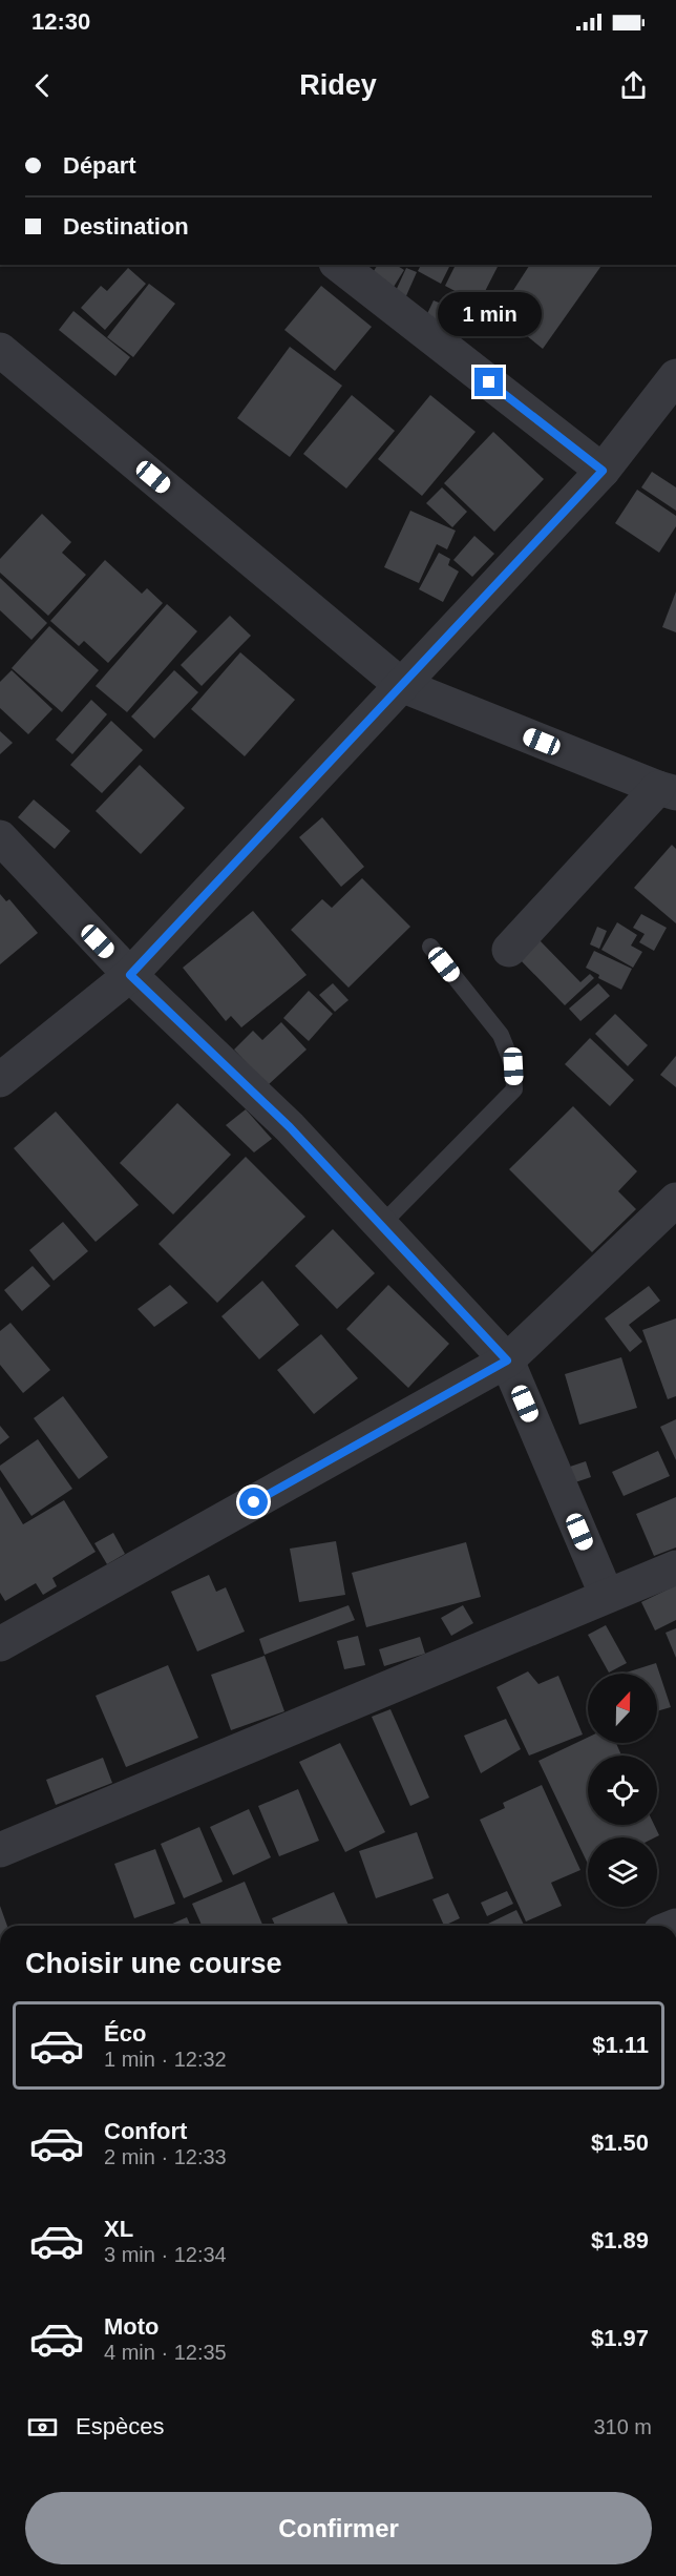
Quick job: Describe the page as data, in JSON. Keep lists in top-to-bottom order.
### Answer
{
  "north": "top",
  "page": {
    "status": "12:30",
    "header": "Ridey",
    "banner": ["Départ", "Destination"],
    "bubble": "1 min",
    "heading": "Choisir une course",
    "list": [
      {
        "name": "Éco",
        "note": "1 min · 12:32",
        "value": "$1.11"
      },
      {
        "name": "Confort",
        "note": "2 min · 12:33",
        "value": "$1.50"
      },
      {
        "name": "XL",
        "note": "3 min · 12:34",
        "value": "$1.89"
      },
      {
        "name": "Moto",
        "note": "4 min · 12:35",
        "value": "$1.97"
      }
    ],
    "pay": ["Espèces", "310 m"],
    "buttons": "Confirmer"
  }
}
